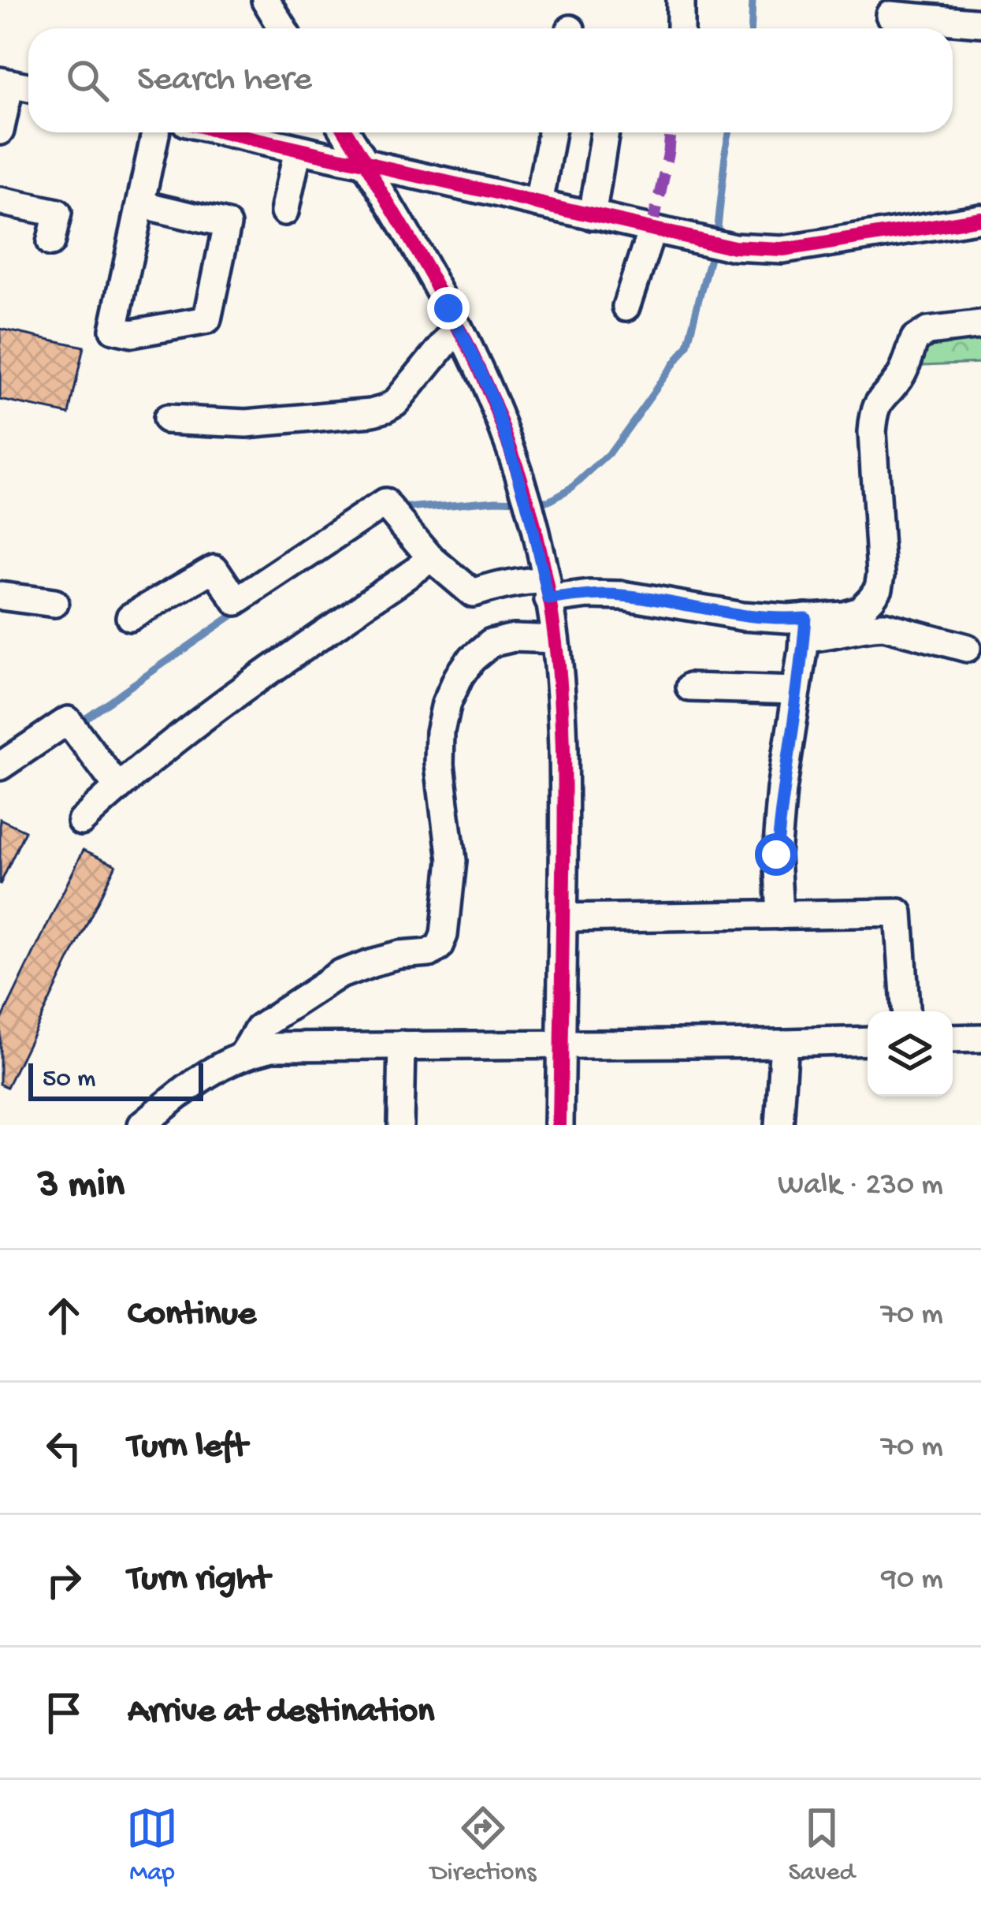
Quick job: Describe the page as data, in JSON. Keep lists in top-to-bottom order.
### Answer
{
  "scale_bar": "50 m",
  "page": {
    "search": "Search here",
    "scale": "50 m",
    "heading": ["3 min", "Walk · 230 m"],
    "list": [
      ["Continue", "70 m"],
      ["Turn left", "70 m"],
      ["Turn right", "90 m"],
      "Arrive at destination"
    ],
    "nav": ["Map", "Directions", "Saved"]
  }
}
